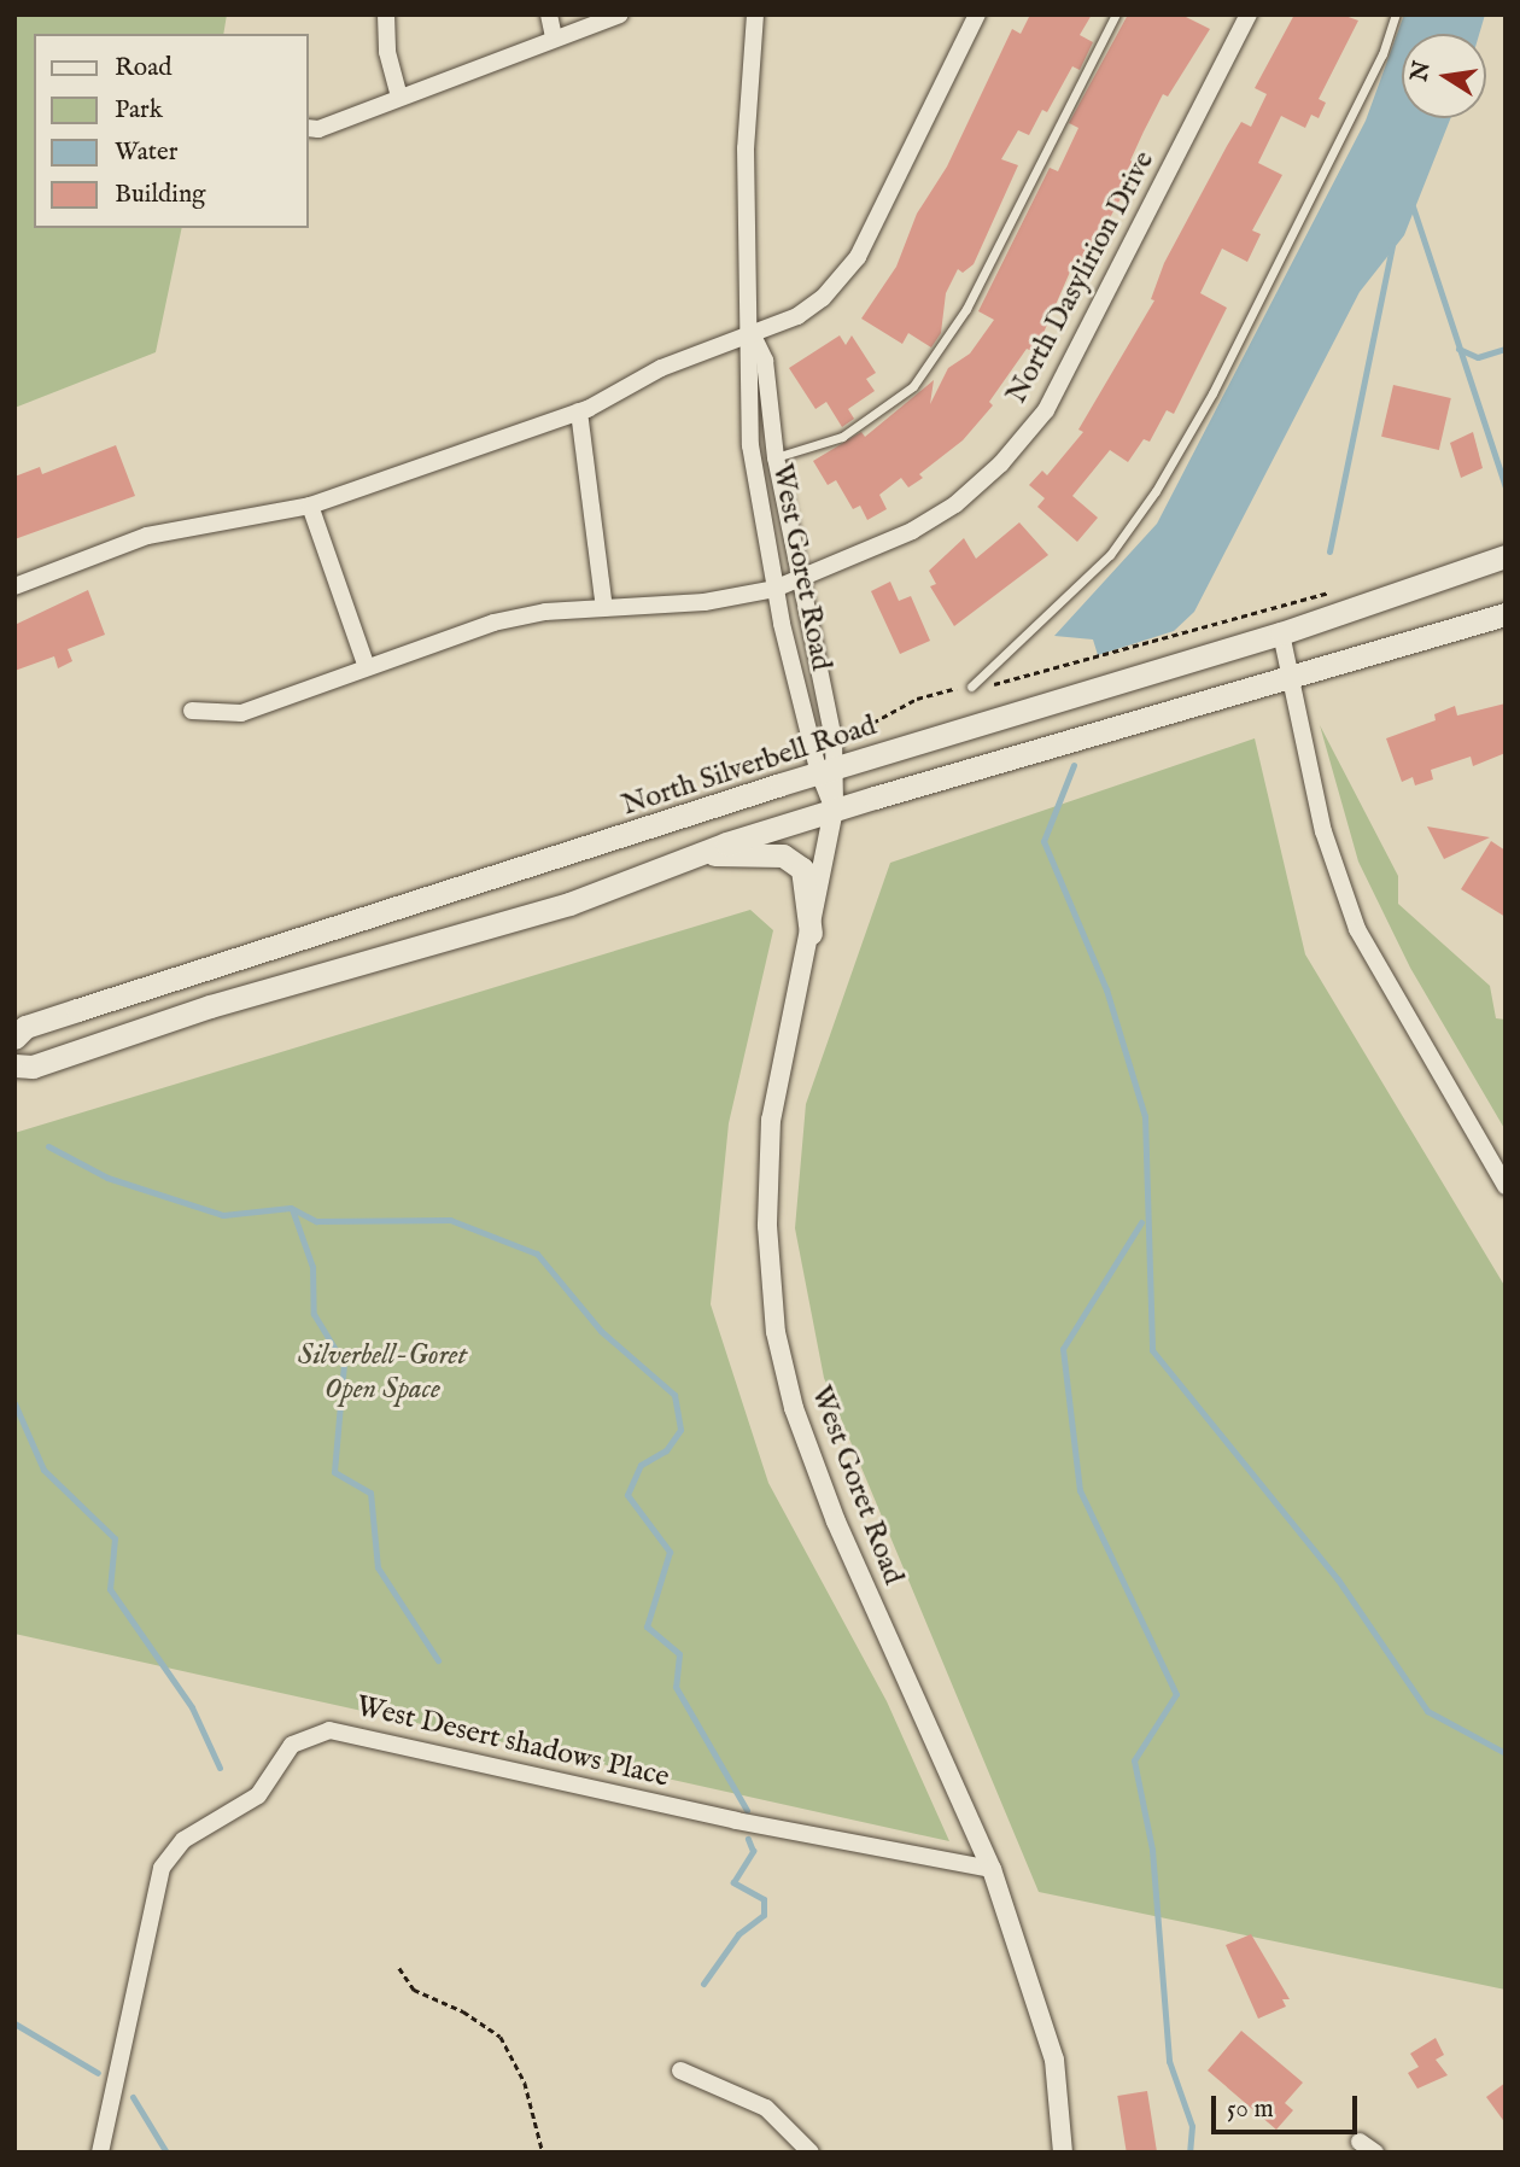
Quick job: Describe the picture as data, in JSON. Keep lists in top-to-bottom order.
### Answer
{
  "streets": {
    "main road": ["North Silverbell Road"],
    "street": ["North Dasylirion Drive", "West Goret Road", "West Desert shadows Place"]
  },
  "crossings": [
    ["North Dasylirion Drive", "West Goret Road"],
    ["West Goret Road", "North Silverbell Road"],
    ["West Goret Road", "West Desert shadows Place"]
  ],
  "parks": ["Silverbell-Goret Open Space"],
  "legend": [
    "Road",
    "Park",
    "Water",
    "Building"
  ],
  "scale_bar": "50 m",
  "north": "left"
}
